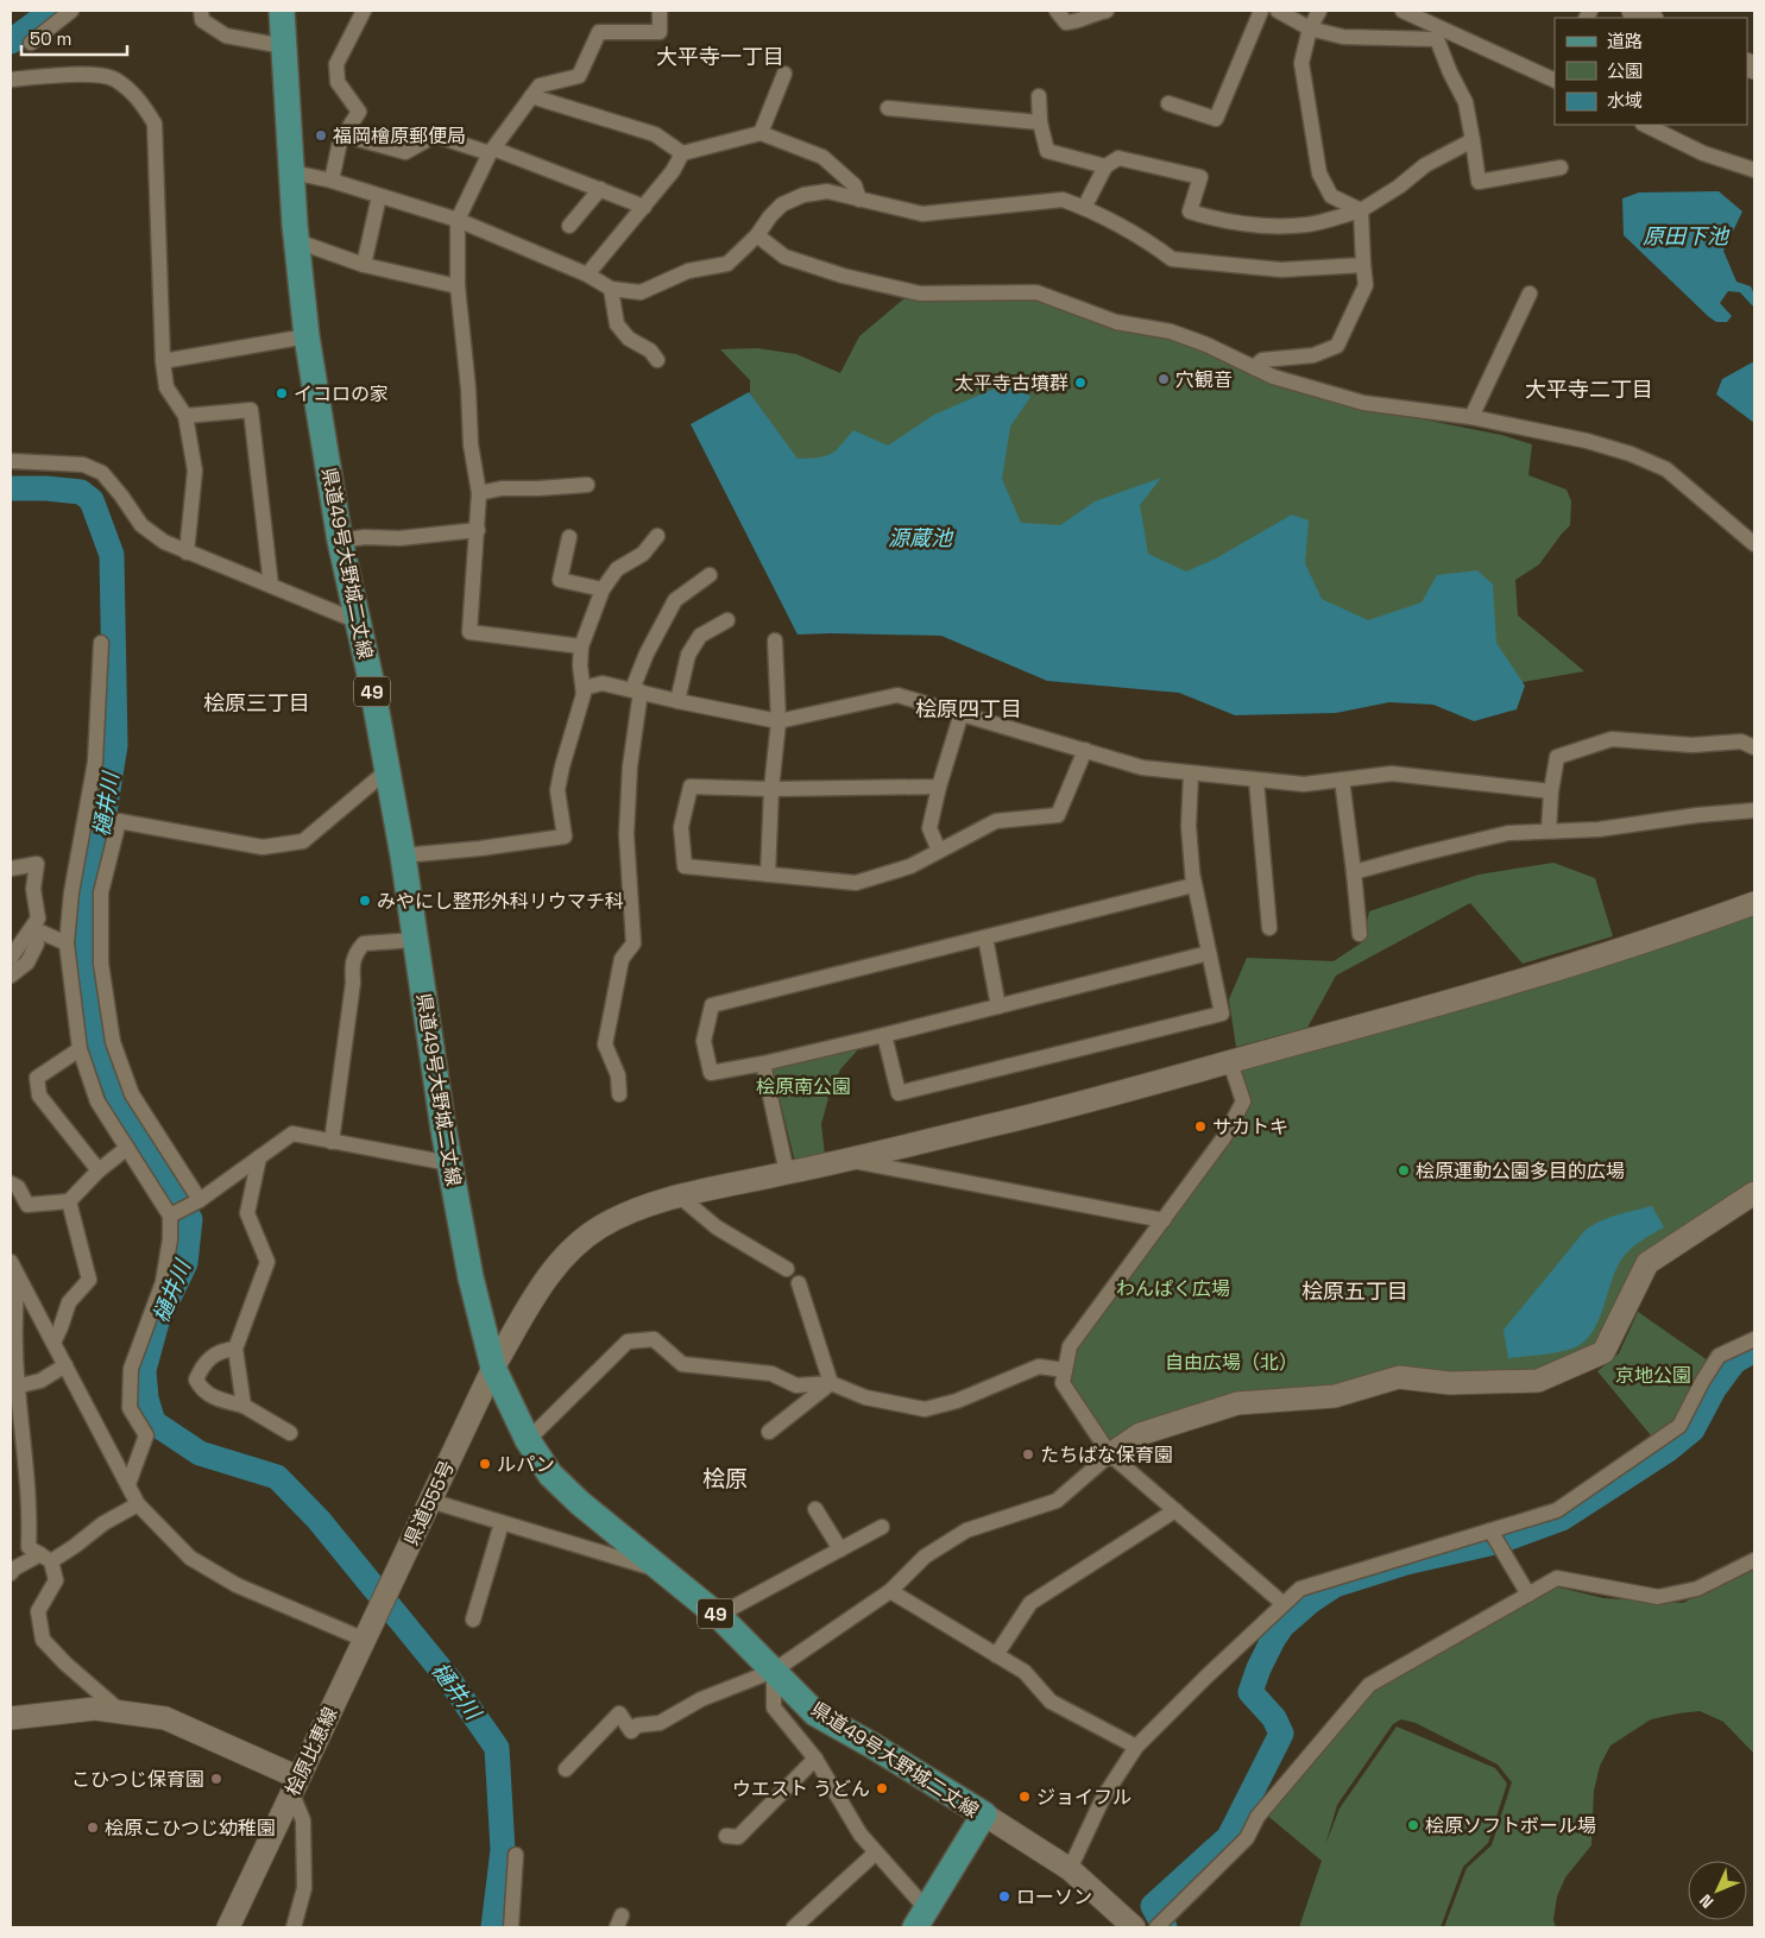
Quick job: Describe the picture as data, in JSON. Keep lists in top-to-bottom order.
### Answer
{
  "streets": {
    "main road": ["県道49号大野城二丈線", "49"],
    "street": ["県道555号", "桧原比恵線"]
  },
  "crossings": [
    ["県道49号大野城二丈線", "49"],
    ["県道49号大野城二丈線", "県道555号"],
    ["県道555号", "桧原比恵線"]
  ],
  "districts": [
    "大平寺一丁目",
    "大平寺二丁目",
    "桧原三丁目",
    "桧原四丁目",
    "桧原五丁目",
    "桧原"
  ],
  "water": ["原田下池", "源蔵池", "樋井川"],
  "parks": [
    "桧原南公園",
    "わんぱく広場",
    "自由広場（北）",
    "京地公園"
  ],
  "places": [
    "福岡檜原郵便局",
    "穴観音",
    "太平寺古墳群",
    "イコロの家",
    "みやにし整形外科リウマチ科",
    "サカトキ",
    "桧原運動公園多目的広場",
    "たちばな保育園",
    "ルパン",
    "こひつじ保育園",
    "ウエスト うどん",
    "ジョイフル",
    "桧原ソフトボール場",
    "桧原こひつじ幼稚園",
    "ローソン"
  ],
  "legend": ["道路", "公園", "水域"],
  "scale_bar": "50 m",
  "north": "bottom left"
}
